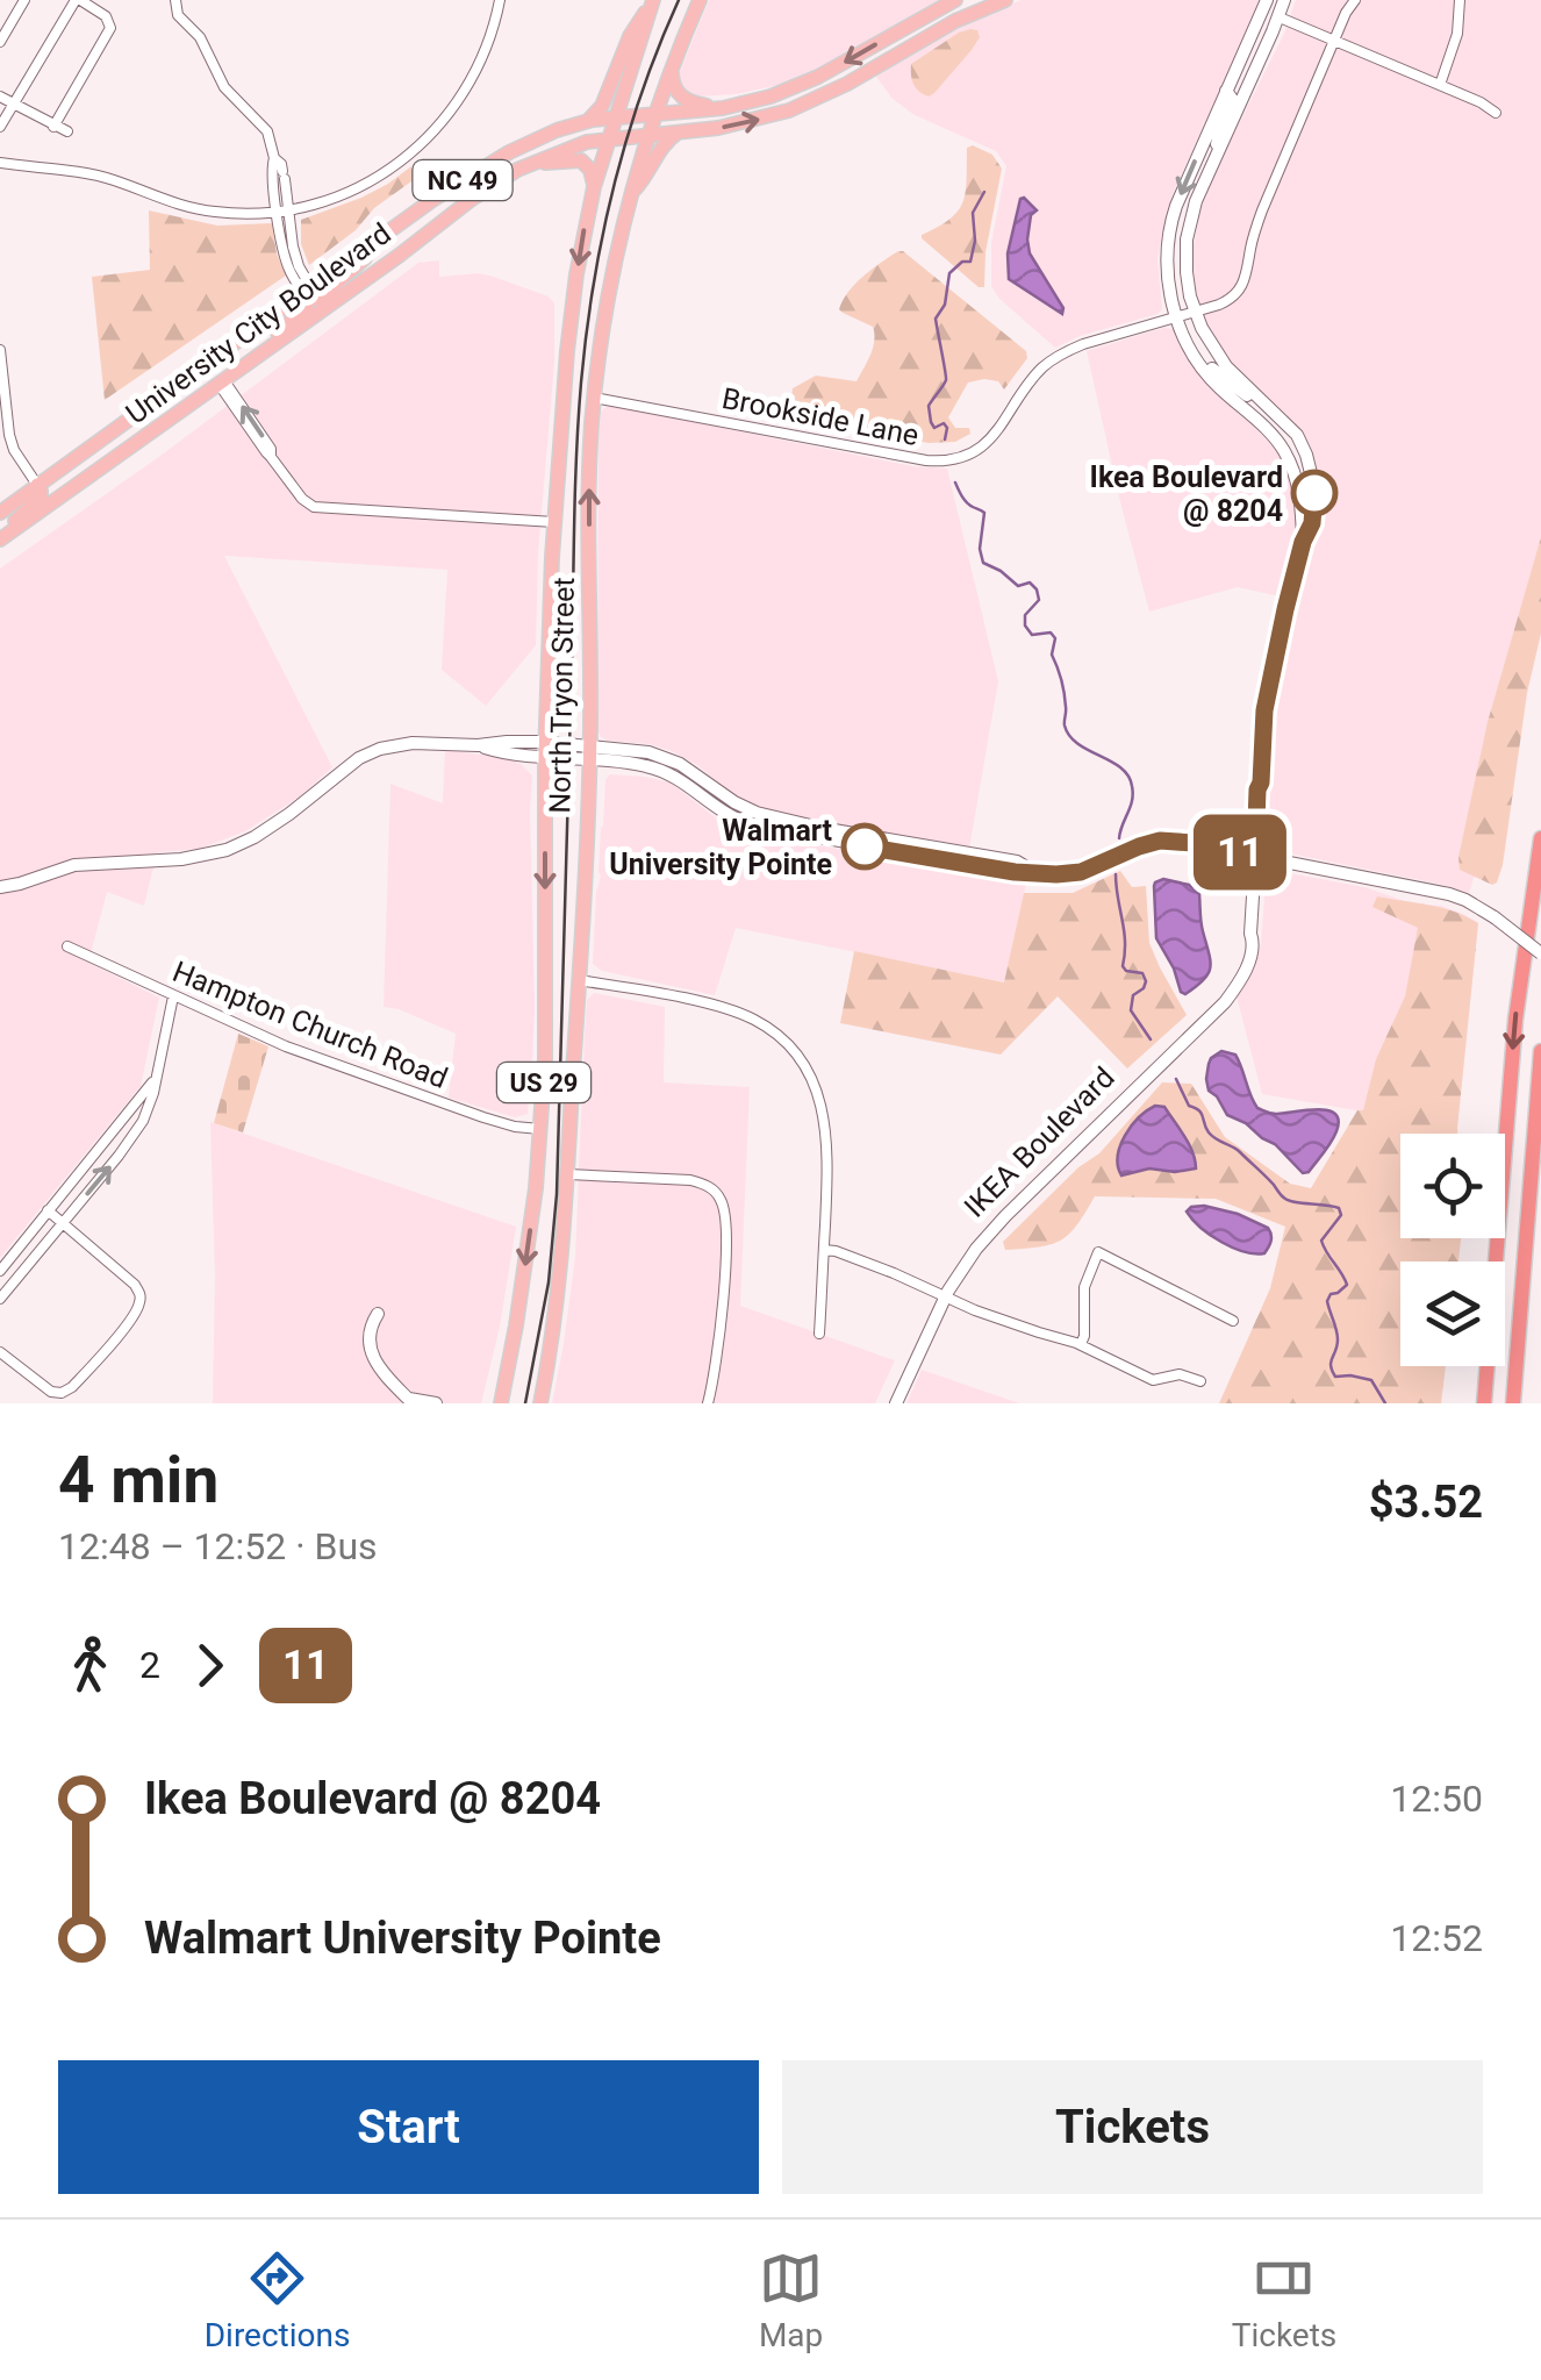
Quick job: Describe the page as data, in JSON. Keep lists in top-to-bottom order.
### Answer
{
  "streets": {
    "main road": [
      "NC 49",
      "University City Boulevard",
      "North Tryon Street",
      "US 29"
    ],
    "street": ["Brookside Lane", "Hampton Church Road", "IKEA Boulevard"]
  },
  "crossings": [
    ["University City Boulevard", "North Tryon Street"],
    ["Brookside Lane", "North Tryon Street"],
    ["Brookside Lane", "IKEA Boulevard"],
    ["North Tryon Street", "Hampton Church Road"]
  ],
  "places": ["Ikea Boulevard @ 8204", "Walmart University Pointe"],
  "lines": ["bus line 11"],
  "page": {
    "on_map": "11",
    "heading": ["4 min", "12:48 – 12:52 · Bus", "$3.52"],
    "legs": ["2", "11"],
    "list": [
      {
        "name": "Ikea Boulevard @ 8204",
        "value": "12:50"
      },
      {
        "name": "Walmart University Pointe",
        "value": "12:52"
      }
    ],
    "buttons": ["Start", "Tickets"],
    "tabs": ["Directions", "Map", "Tickets"]
  }
}
